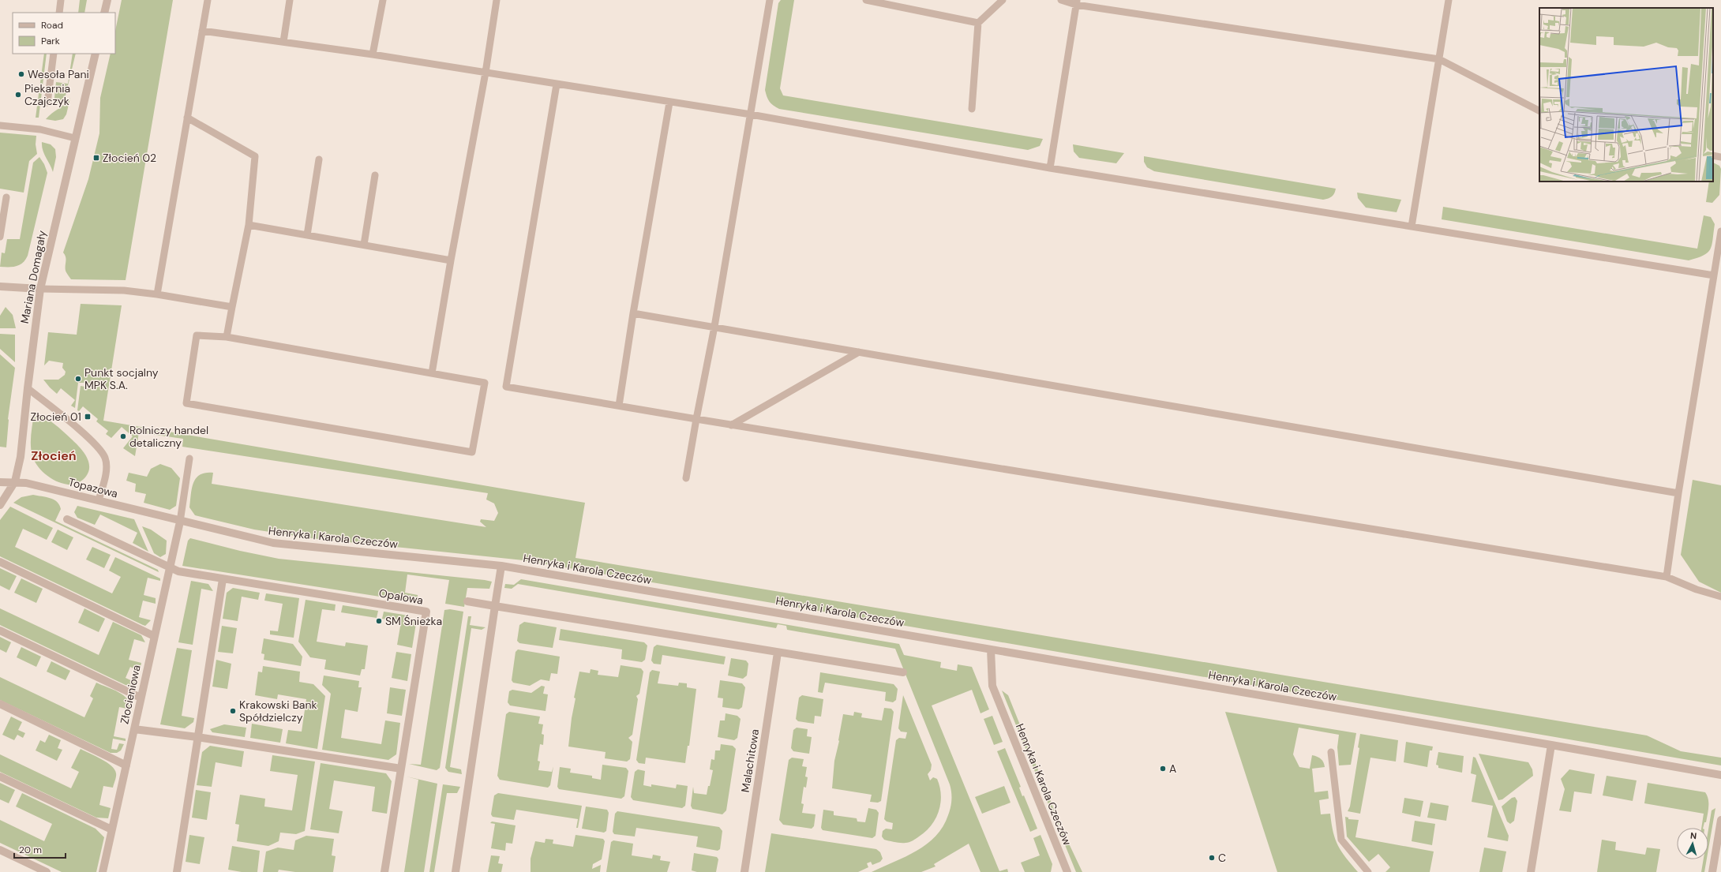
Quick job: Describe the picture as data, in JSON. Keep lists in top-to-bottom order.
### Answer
{
  "streets": {
    "street": [
      "Mariana Domagały",
      "Topazowa",
      "Henryka i Karola Czeczów",
      "Opalowa",
      "Złocieniowa",
      "Malachitowa"
    ]
  },
  "crossings": [
    ["Mariana Domagały", "Topazowa"],
    ["Topazowa", "Henryka i Karola Czeczów"],
    ["Topazowa", "Złocieniowa"],
    ["Henryka i Karola Czeczów", "Złocieniowa"],
    ["Opalowa", "Złocieniowa"]
  ],
  "districts": ["Złocień"],
  "places": {
    "other": [
      "Wesoła Pani",
      "Piekarnia Czajczyk",
      "Punkt socjalny MPK S.A.",
      "Rolniczy handel detaliczny",
      "SM Śnieżka",
      "Krakowski Bank Spółdzielczy",
      "A",
      "C"
    ],
    "transit": ["Złocień 02", "Złocień 01"]
  },
  "legend": ["Road", "Park"],
  "scale_bar": "20 m",
  "north": "top"
}
